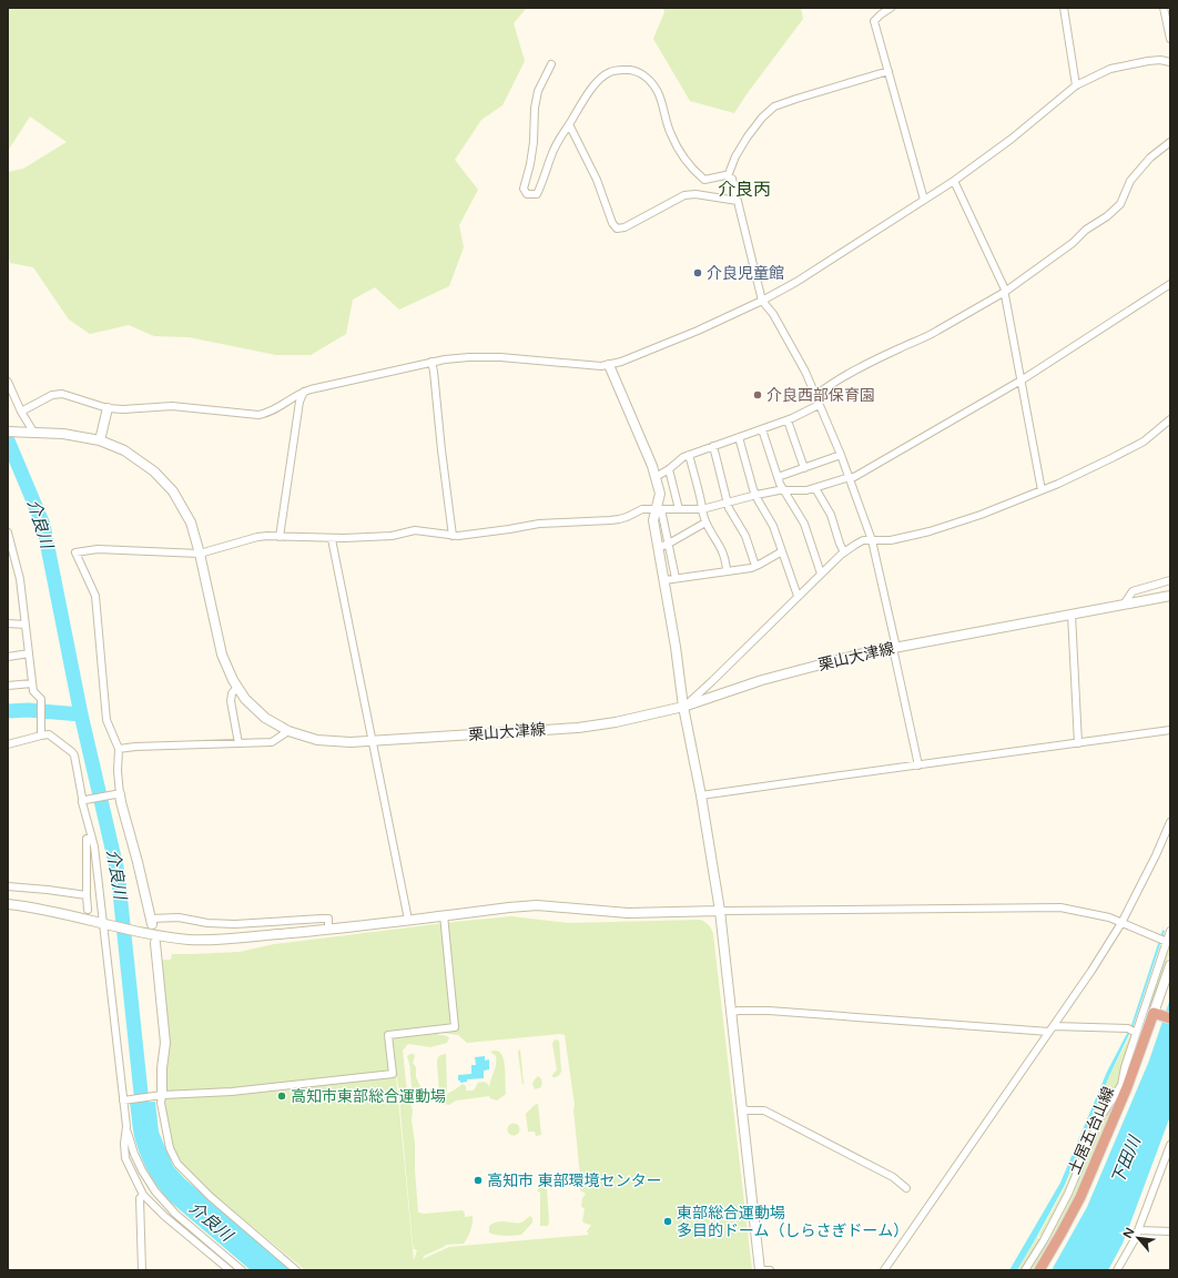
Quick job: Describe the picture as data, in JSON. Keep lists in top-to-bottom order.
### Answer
{
  "streets": {
    "main road": ["土居五台山線"],
    "street": ["栗山大津線"]
  },
  "districts": ["介良丙"],
  "water": ["介良川", "下田川"],
  "places": [
    "介良児童館",
    "介良西部保育園",
    "高知市東部総合運動場",
    "高知市 東部環境センター",
    "東部総合運動場 多目的ドーム（しらさぎドーム）"
  ],
  "north": "top left"
}
